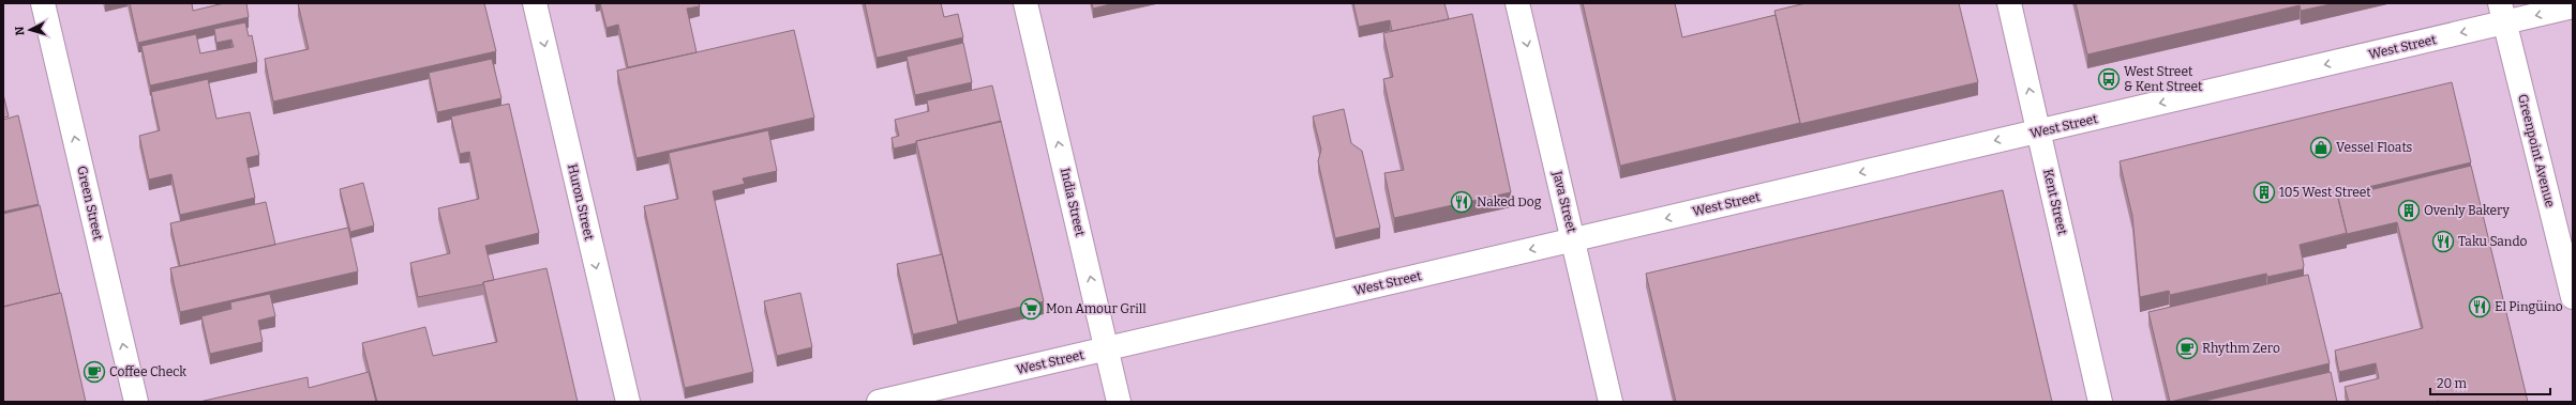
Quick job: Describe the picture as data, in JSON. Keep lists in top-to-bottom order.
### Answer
{
  "streets": {
    "street": [
      "West Street",
      "Greenpoint Avenue",
      "Huron Street",
      "India Street",
      "Java Street",
      "Kent Street",
      "Green Street"
    ]
  },
  "crossings": [
    ["West Street", "Greenpoint Avenue"],
    ["West Street", "India Street"],
    ["West Street", "Java Street"],
    ["West Street", "Kent Street"]
  ],
  "one_way": [
    "West Street",
    "Huron Street",
    "India Street",
    "Java Street",
    "Green Street"
  ],
  "places": {
    "bus stop": ["West Street & Kent Street"],
    "shop": ["Vessel Floats"],
    "building": ["105 West Street", "Ovenly Bakery"],
    "restaurant": ["Naked Dog", "Taku Sando", "El Pingüino"],
    "supermarket": ["Mon Amour Grill"],
    "cafe": ["Rhythm Zero", "Coffee Check"]
  },
  "scale_bar": "20 m",
  "north": "left"
}
